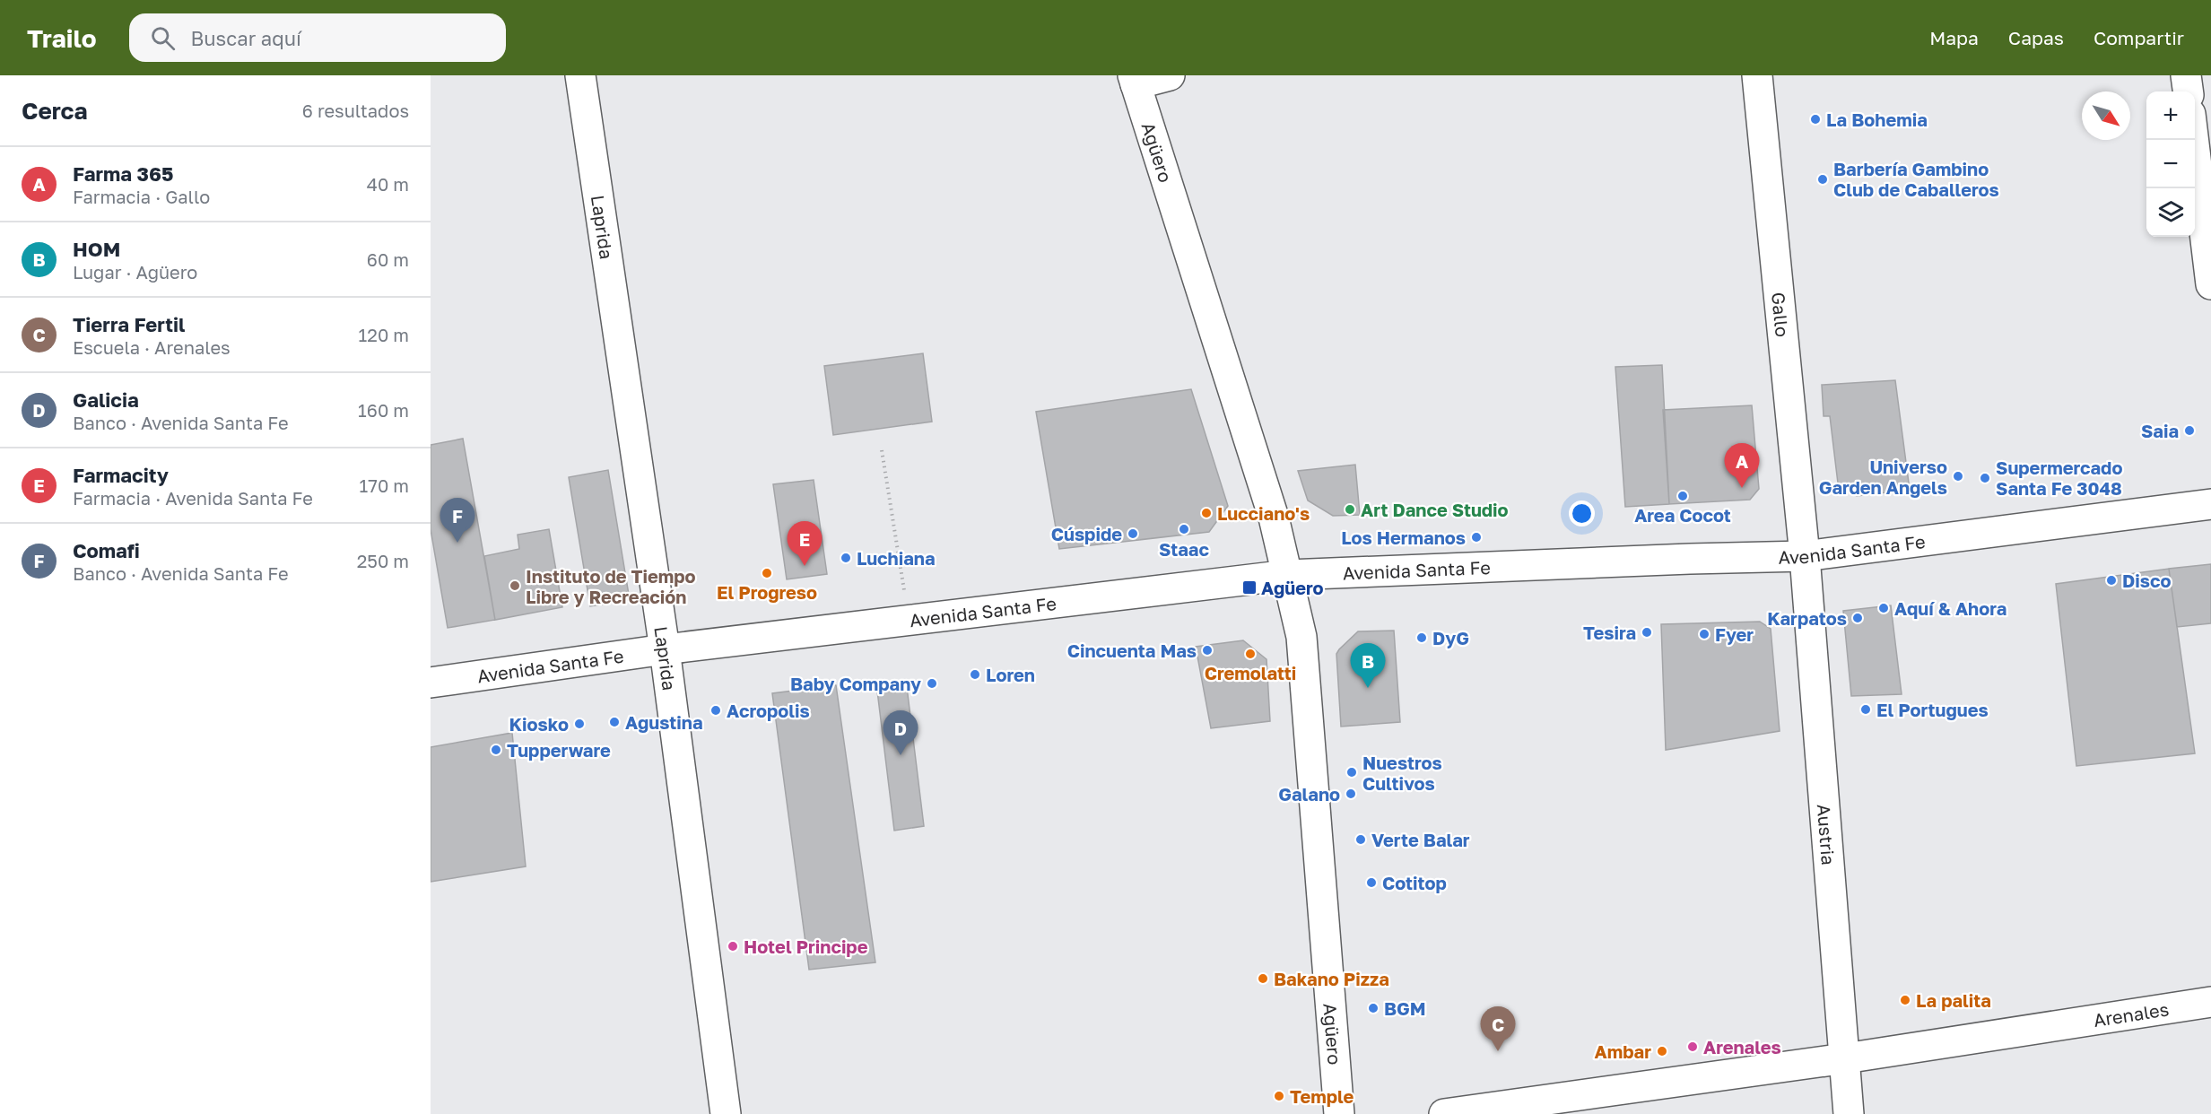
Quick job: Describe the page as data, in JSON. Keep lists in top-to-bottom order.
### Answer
{
  "streets": {
    "street": [
      "Agüero",
      "Laprida",
      "Gallo",
      "Avenida Santa Fe",
      "Austria",
      "Arenales"
    ]
  },
  "crossings": [
    ["Agüero", "Avenida Santa Fe"],
    ["Laprida", "Avenida Santa Fe"],
    ["Gallo", "Avenida Santa Fe"],
    ["Gallo", "Austria"],
    ["Avenida Santa Fe", "Austria"],
    ["Austria", "Arenales"]
  ],
  "places": {
    "other": [
      "La Bohemia",
      "Barbería Gambino Club de Caballeros",
      "Saia",
      "Universo Garden Angels",
      "Supermercado Santa Fe 3048",
      "Area Cocot",
      "Art Dance Studio",
      "Lucciano's",
      "Staac",
      "Cúspide",
      "Los Hermanos",
      "Luchiana",
      "El Progreso",
      "Disco",
      "Instituto de Tiempo Libre y Recreación",
      "Aquí & Ahora",
      "Karpatos",
      "Tesira",
      "Fyer",
      "DyG",
      "Cincuenta Mas",
      "Cremolatti",
      "Loren",
      "Baby Company",
      "El Portugues",
      "Acropolis",
      "Agustina",
      "Kiosko",
      "Tupperware",
      "Nuestros Cultivos",
      "Galano",
      "Verte Balar",
      "Cotitop",
      "Hotel Principe",
      "Bakano Pizza",
      "La palita",
      "BGM",
      "Arenales",
      "Ambar",
      "Temple"
    ],
    "transit": ["Agüero"]
  },
  "north": "bottom right",
  "page": {
    "header": "Trailo",
    "search": "Buscar aquí",
    "nav": ["Mapa", "Capas", "Compartir"],
    "heading": ["Cerca", "6 resultados"],
    "map_buttons": ["+", "−"],
    "list": [
      {
        "mark": "A",
        "name": "Farma 365",
        "note": "Farmacia · Gallo",
        "value": "40 m"
      },
      {
        "mark": "B",
        "name": "HOM",
        "note": "Lugar · Agüero",
        "value": "60 m"
      },
      {
        "mark": "C",
        "name": "Tierra Fertil",
        "note": "Escuela · Arenales",
        "value": "120 m"
      },
      {
        "mark": "D",
        "name": "Galicia",
        "note": "Banco · Avenida Santa Fe",
        "value": "160 m"
      },
      {
        "mark": "E",
        "name": "Farmacity",
        "note": "Farmacia · Avenida Santa Fe",
        "value": "170 m"
      },
      {
        "mark": "F",
        "name": "Comafi",
        "note": "Banco · Avenida Santa Fe",
        "value": "250 m"
      }
    ],
    "pins": [
      "A",
      "F",
      "E",
      "B",
      "D",
      "C"
    ]
  }
}
